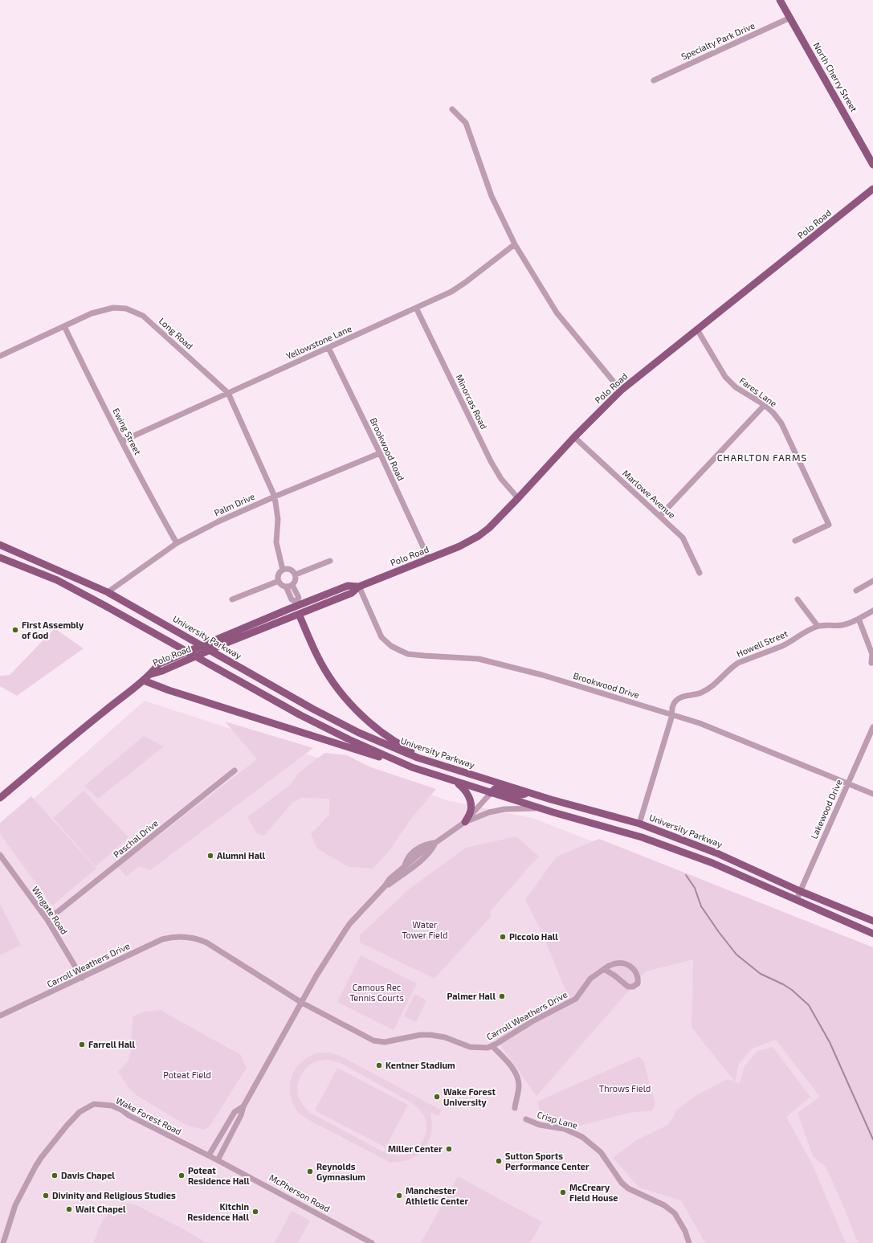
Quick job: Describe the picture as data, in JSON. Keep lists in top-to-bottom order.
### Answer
{
  "streets": {
    "main road": ["North Cherry Street", "Polo Road", "University Parkway"],
    "street": [
      "Specialty Park Drive",
      "Long Road",
      "Yellowstone Lane",
      "Fares Lane",
      "Minorcas Road",
      "Ewing Street",
      "Brookwood Road",
      "Marlowe Avenue",
      "Palm Drive",
      "Howell Street",
      "Brookwood Drive",
      "Lakewood Drive",
      "Paschal Drive",
      "Wingate Road",
      "Carroll Weathers Drive",
      "Wake Forest Road",
      "Crisp Lane",
      "McPherson Road"
    ]
  },
  "crossings": [
    ["Specialty Park Drive", "North Cherry Street"],
    ["Polo Road", "Fares Lane"],
    ["Polo Road", "Minorcas Road"],
    ["Polo Road", "Brookwood Road"],
    ["Polo Road", "Marlowe Avenue"],
    ["Polo Road", "Brookwood Drive"],
    ["Long Road", "Yellowstone Lane"],
    ["Long Road", "Ewing Street"],
    ["Long Road", "Palm Drive"],
    ["Yellowstone Lane", "Minorcas Road"],
    ["Yellowstone Lane", "Ewing Street"],
    ["Yellowstone Lane", "Brookwood Road"],
    ["Ewing Street", "Palm Drive"],
    ["Brookwood Road", "Palm Drive"],
    ["Palm Drive", "University Parkway"],
    ["University Parkway", "Howell Street"],
    ["University Parkway", "Lakewood Drive"],
    ["Howell Street", "Brookwood Drive"],
    ["Brookwood Drive", "Lakewood Drive"],
    ["Paschal Drive", "Wingate Road"],
    ["Wingate Road", "Carroll Weathers Drive"],
    ["Wake Forest Road", "McPherson Road"]
  ],
  "districts": ["CHARLTON FARMS"],
  "parks": [
    "Water Tower Field",
    "Camous Rec Tennis Courts",
    "Poteat Field",
    "Throws Field"
  ],
  "places": [
    "First Assembly of God",
    "Alumni Hall",
    "Piccolo Hall",
    "Palmer Hall",
    "Farrell Hall",
    "Kentner Stadium",
    "Wake Forest University",
    "Miller Center",
    "Sutton Sports Performance Center",
    "Reynolds Gymnasium",
    "Davis Chapel",
    "Poteat Residence Hall",
    "McCreary Field House",
    "Divinity and Religious Studies",
    "Manchester Athletic Center",
    "Wait Chapel",
    "Kitchin Residence Hall"
  ]
}
